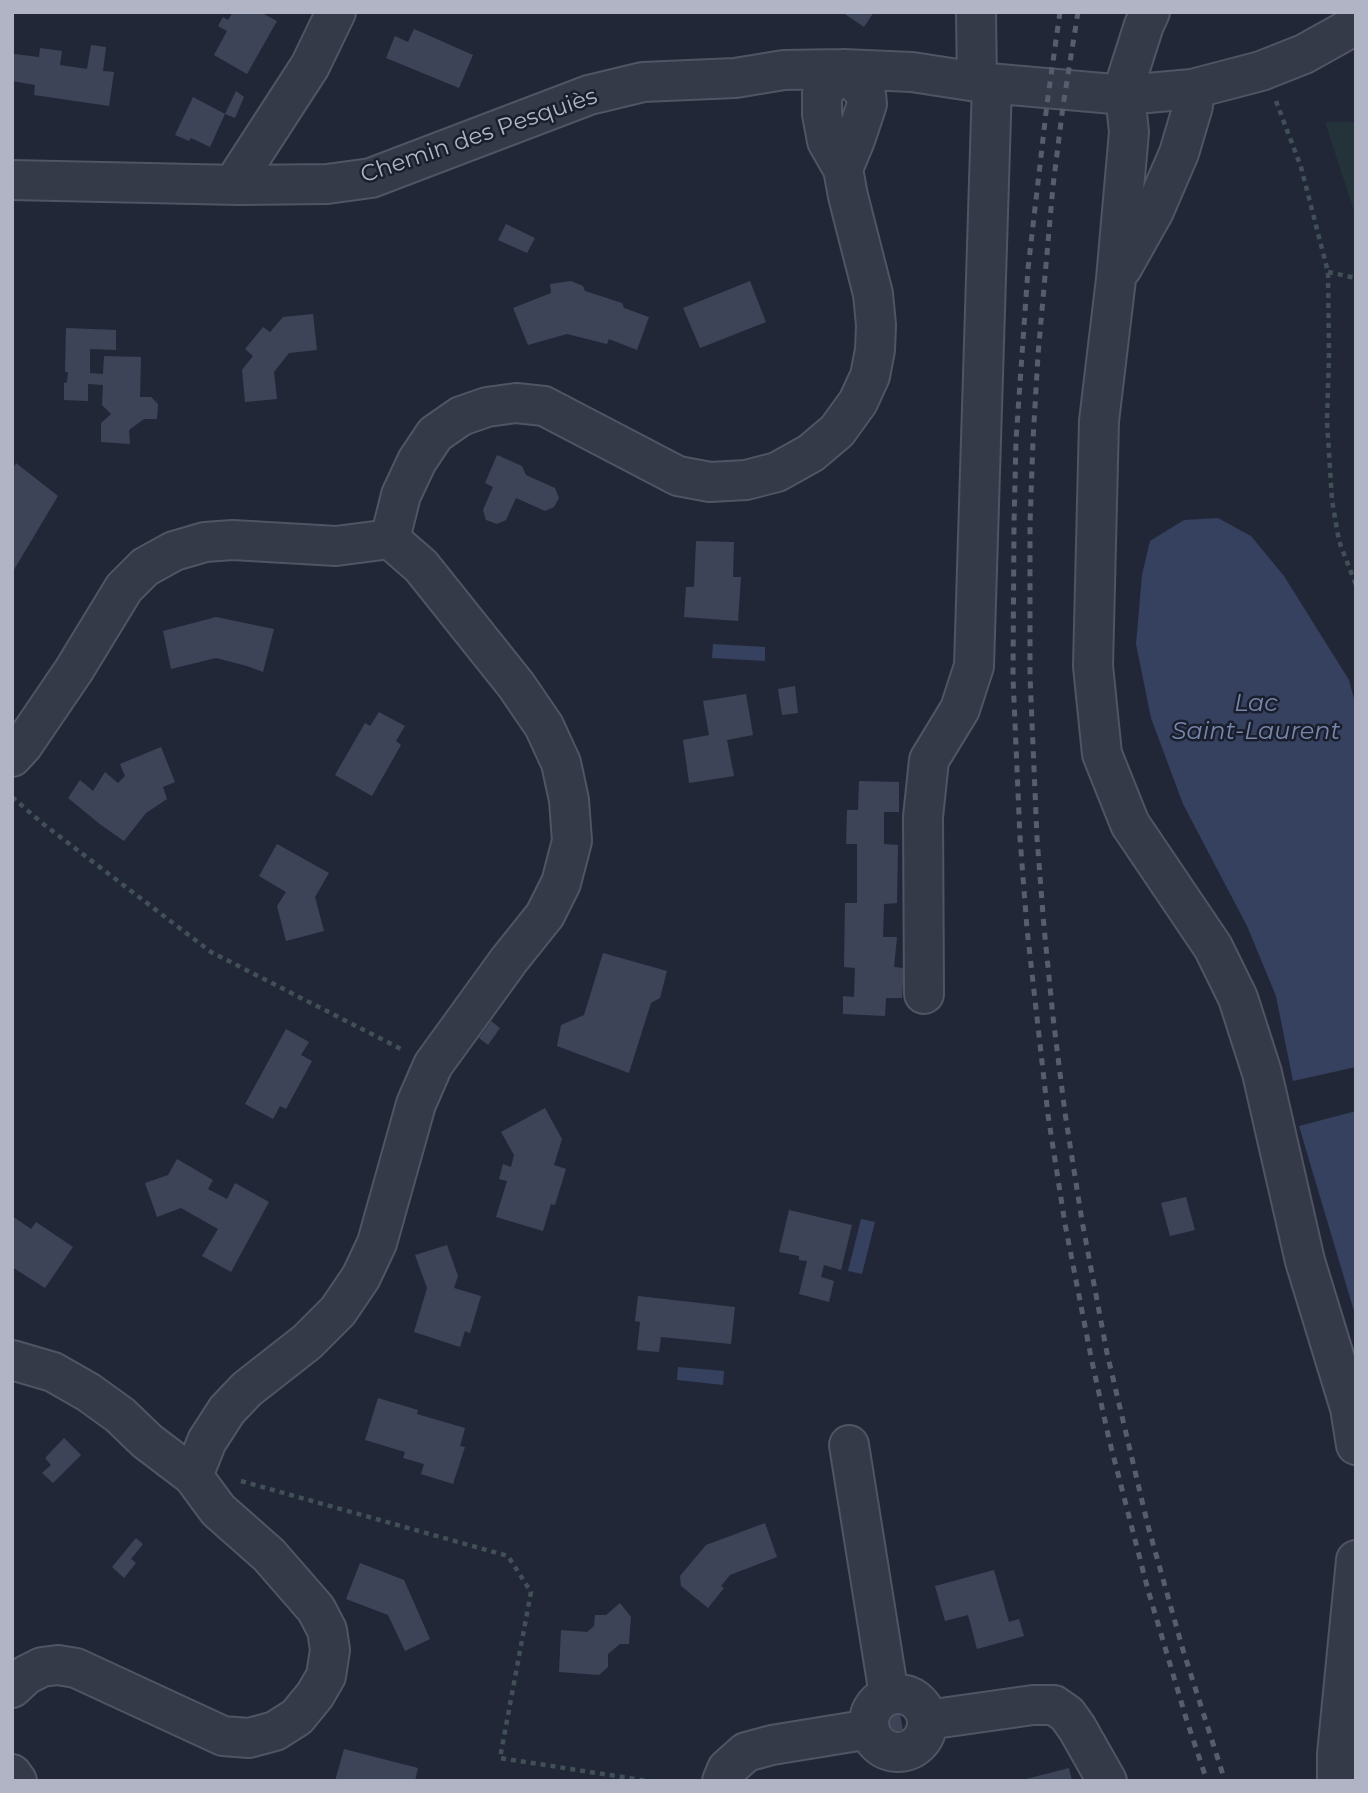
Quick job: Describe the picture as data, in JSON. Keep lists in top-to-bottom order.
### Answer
{
  "streets": {
    "street": ["Chemin des Pesquiès"]
  },
  "water": ["Lac Saint-Laurent"]
}
